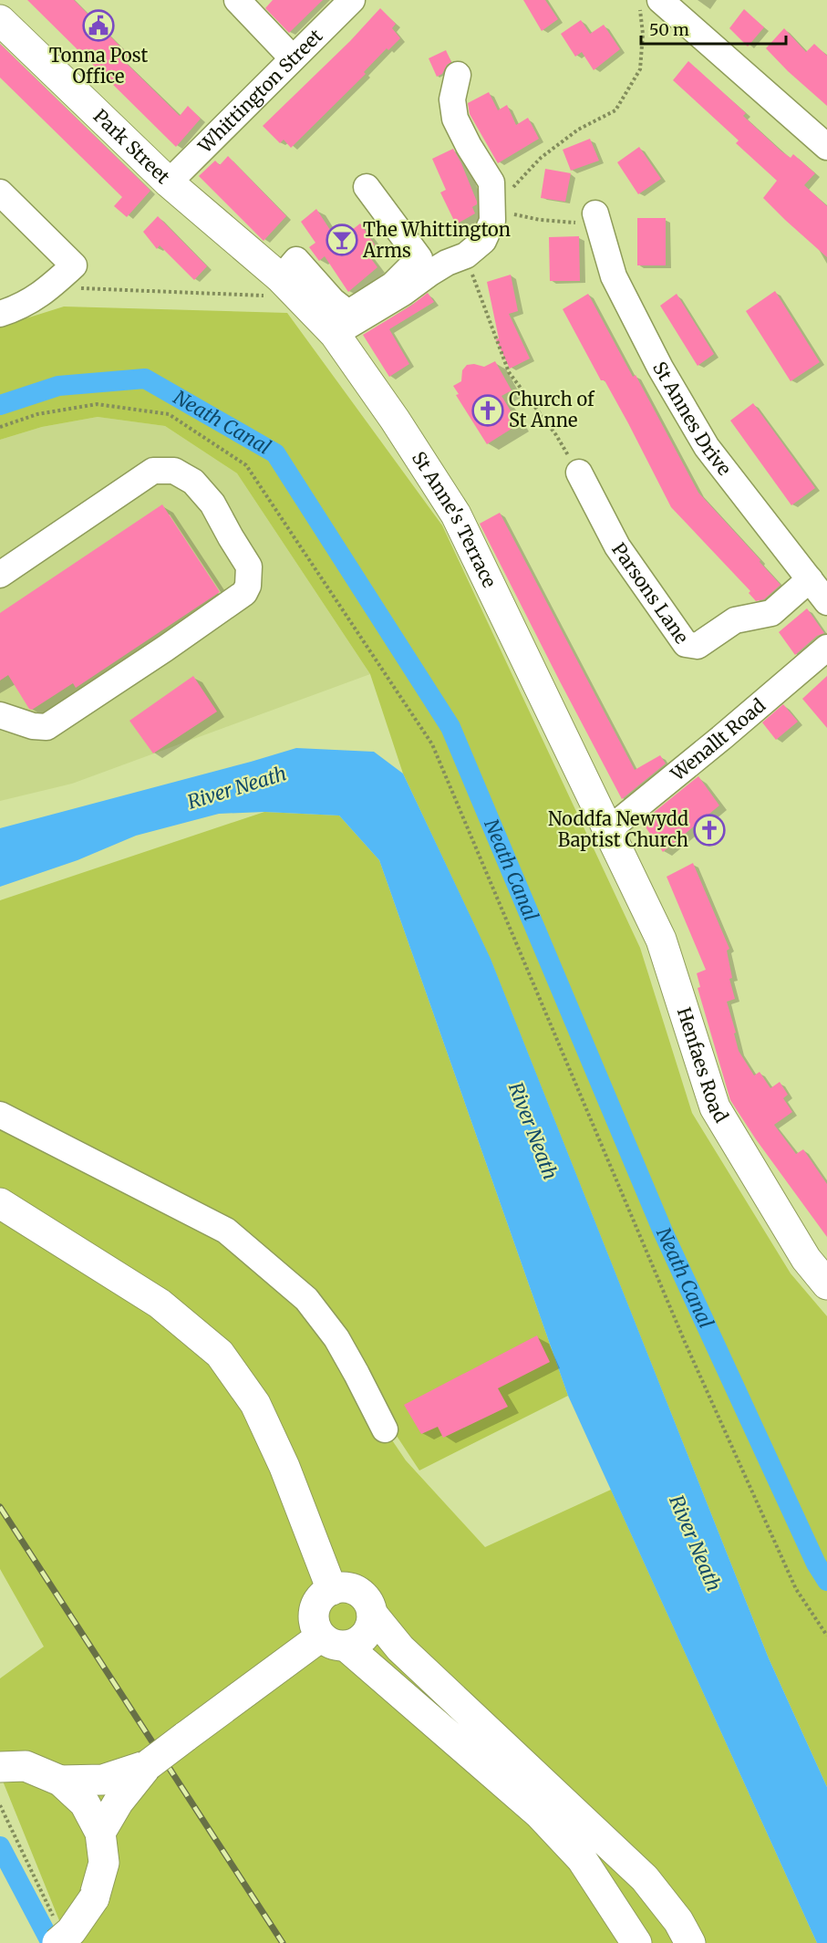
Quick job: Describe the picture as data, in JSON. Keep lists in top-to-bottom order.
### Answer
{
  "streets": {
    "main road": ["Park Street", "St Anne's Terrace", "Henfaes Road"],
    "street": [
      "Whittington Street",
      "St Annes Drive",
      "Parsons Lane",
      "Wenallt Road"
    ]
  },
  "crossings": [
    ["Whittington Street", "Park Street"],
    ["Park Street", "St Anne's Terrace"],
    ["St Annes Drive", "Parsons Lane"],
    ["St Anne's Terrace", "Wenallt Road"],
    ["St Anne's Terrace", "Henfaes Road"],
    ["Wenallt Road", "Henfaes Road"]
  ],
  "water": ["Neath Canal", "River Neath"],
  "places": {
    "public building": ["Tonna Post Office"],
    "bar": ["The Whittington Arms"],
    "church": ["Church of St Anne", "Noddfa Newydd Baptist Church"]
  },
  "scale_bar": "50 m"
}
